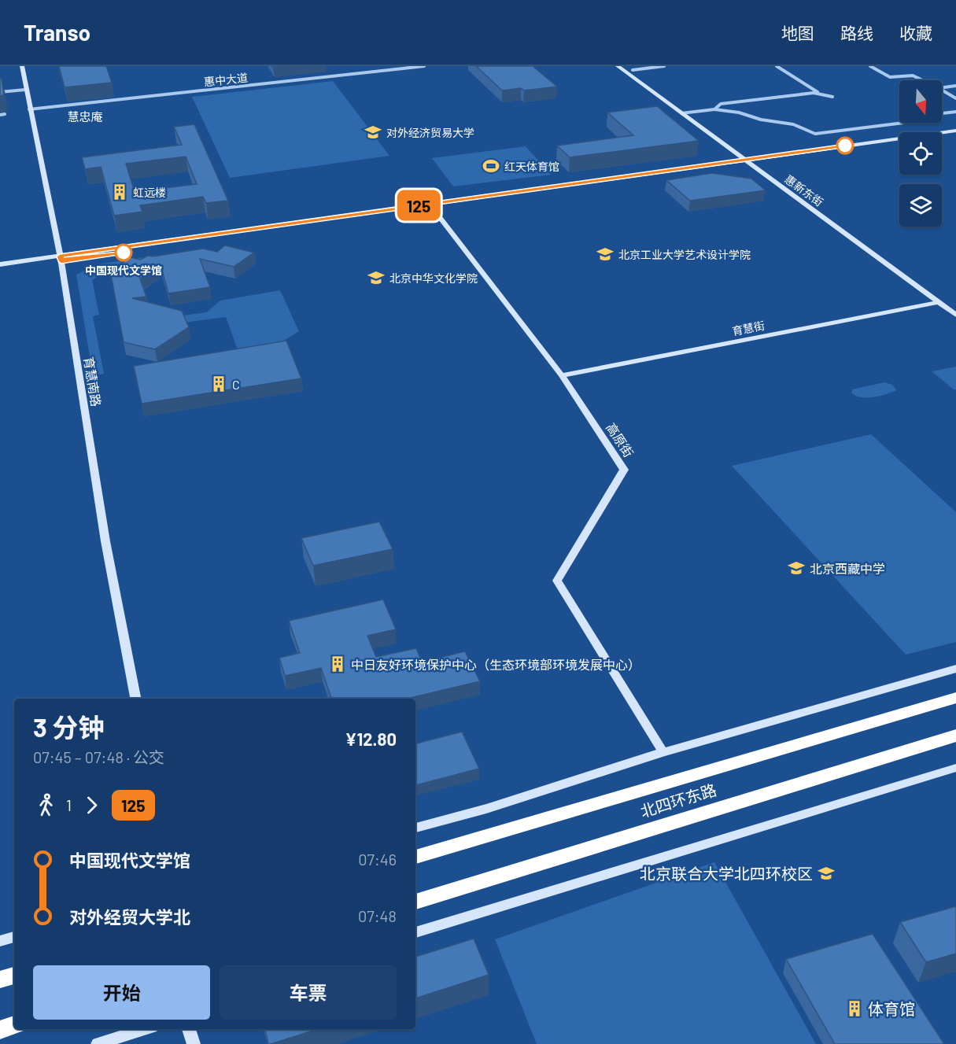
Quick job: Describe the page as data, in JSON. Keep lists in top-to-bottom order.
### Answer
{
  "streets": {
    "highway": ["北四环东路"],
    "street": [
      "惠中大道",
      "惠新东街",
      "育慧街",
      "育慧南路",
      "高原街"
    ]
  },
  "crossings": [
    ["惠中大道", "育慧南路"],
    ["惠新东街", "育慧街"],
    ["育慧街", "高原街"]
  ],
  "districts": ["慧忠庵"],
  "places": {
    "school or university": [
      "对外经济贸易大学",
      "北京工业大学艺术设计学院",
      "北京中华文化学院",
      "北京西藏中学",
      "北京联合大学北四环校区"
    ],
    "sports": ["红天体育馆"],
    "building": [
      "虹远楼",
      "C",
      "中日友好环境保护中心（生态环境部环境发展中心）",
      "体育馆"
    ],
    "other": ["中国现代文学馆"]
  },
  "lines": ["bus line 125"],
  "north": "bottom",
  "page": {
    "header": "Transo",
    "nav": ["地图", "路线", "收藏"],
    "on_map": "125",
    "heading": ["3 分钟", "07:45 – 07:48 · 公交", "¥12.80"],
    "legs": ["1", "125"],
    "list": [
      {
        "name": "中国现代文学馆",
        "value": "07:46"
      },
      {
        "name": "对外经贸大学北",
        "value": "07:48"
      }
    ],
    "buttons": ["开始", "车票"]
  }
}
